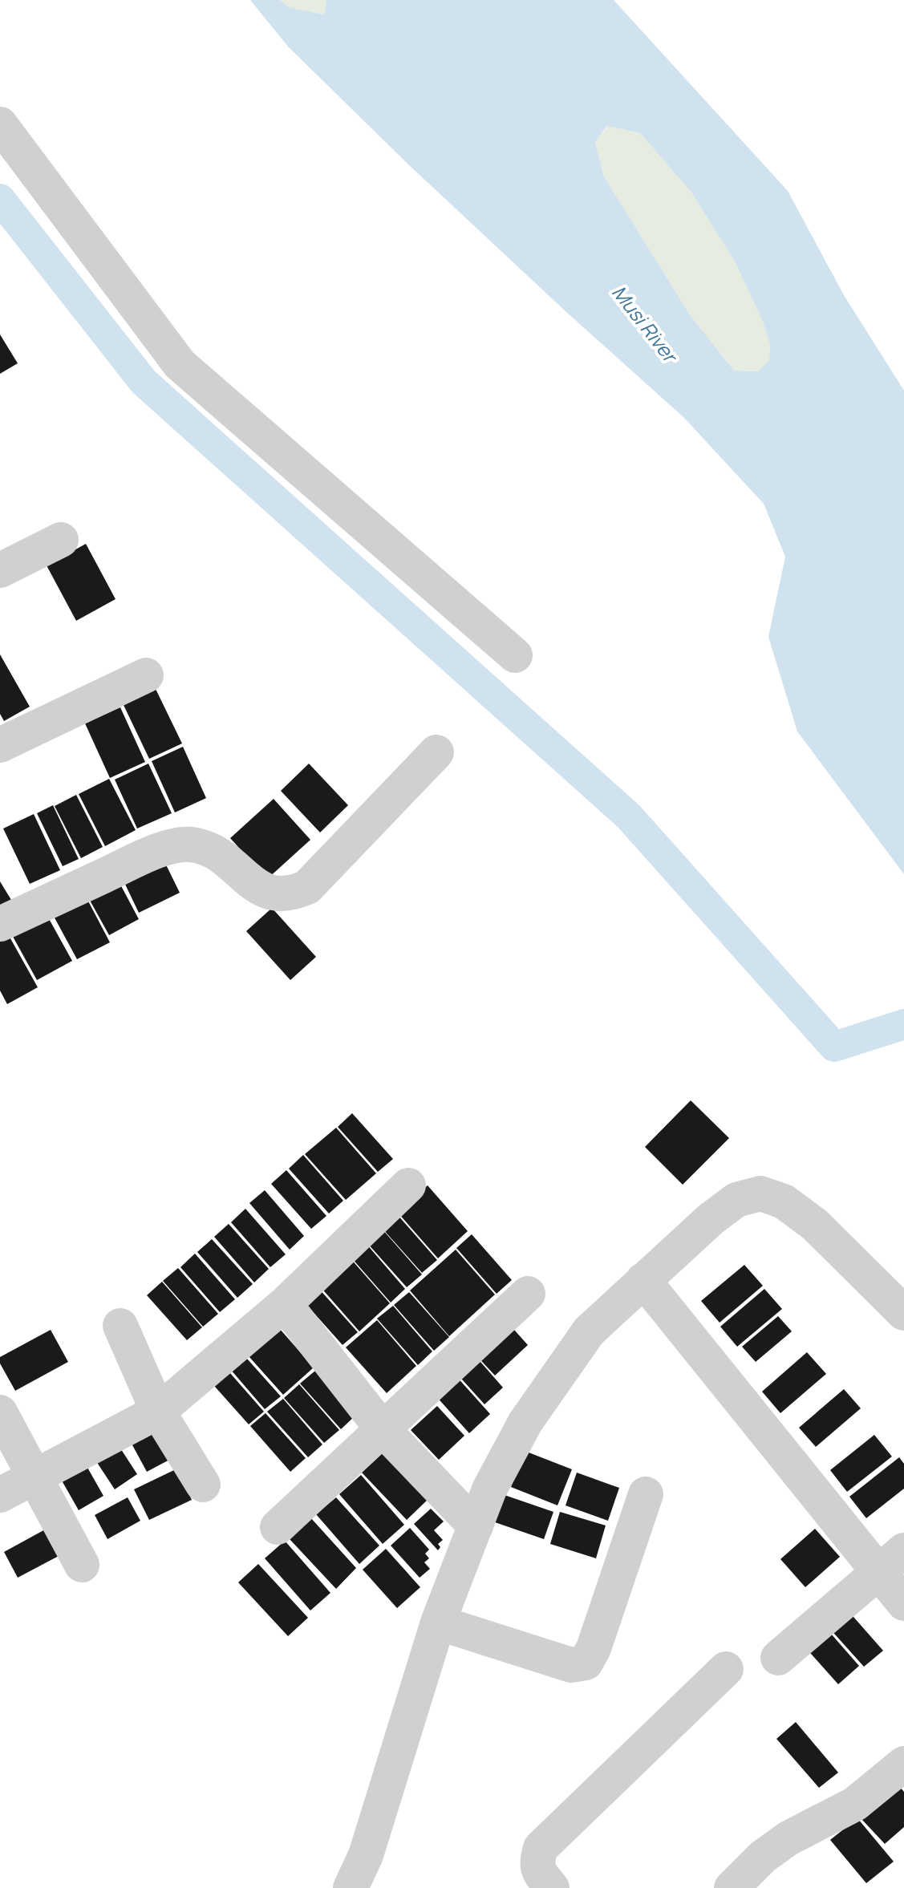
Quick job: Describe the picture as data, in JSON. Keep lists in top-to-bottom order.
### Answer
{
  "water": ["Musi River"]
}
